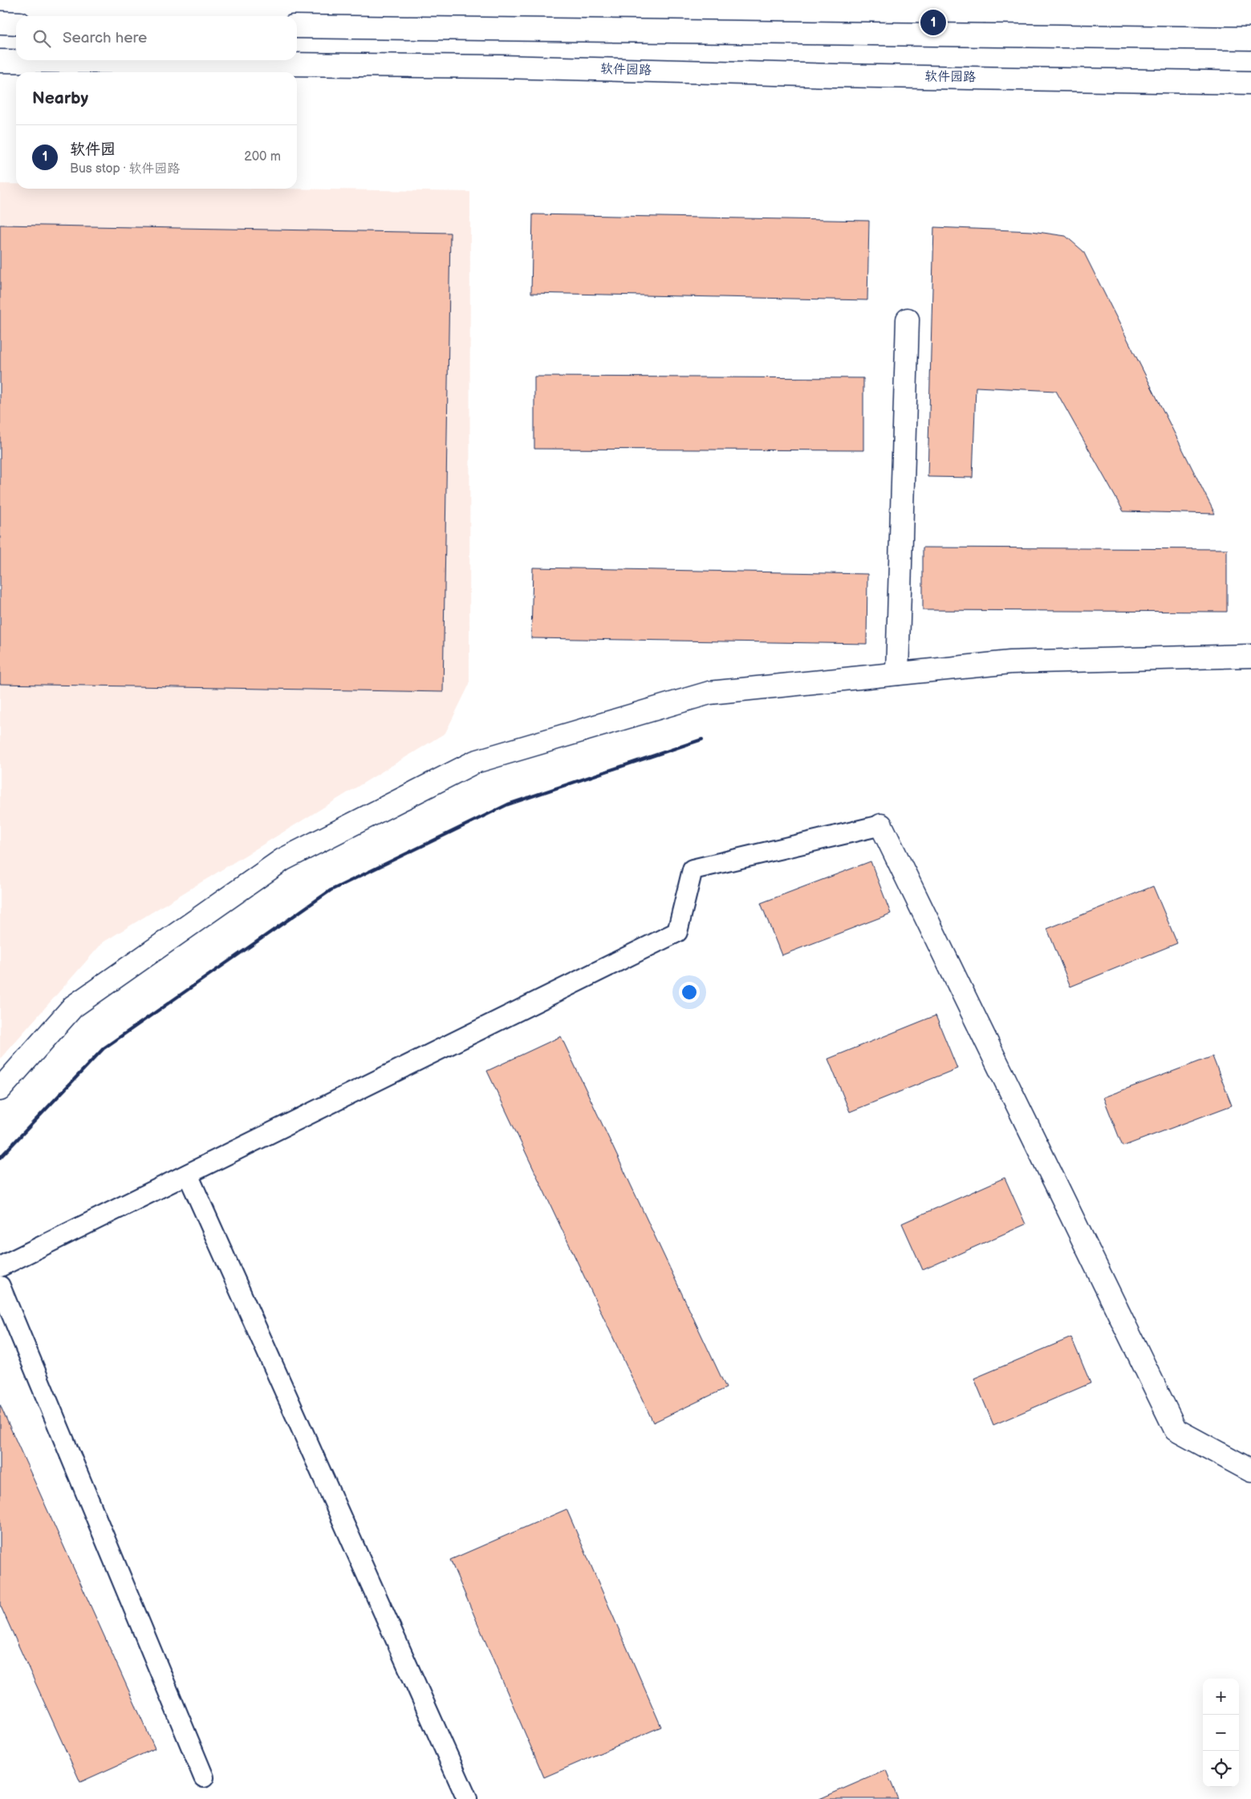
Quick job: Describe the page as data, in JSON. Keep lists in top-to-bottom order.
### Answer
{
  "streets": {
    "street": ["软件园路"]
  },
  "page": {
    "pins": "1",
    "search": "Search here",
    "heading": "Nearby",
    "list": [
      {
        "mark": "1",
        "name": "软件园",
        "note": "Bus stop · 软件园路",
        "value": "200 m"
      }
    ],
    "map_buttons": ["+", "−"]
  }
}
